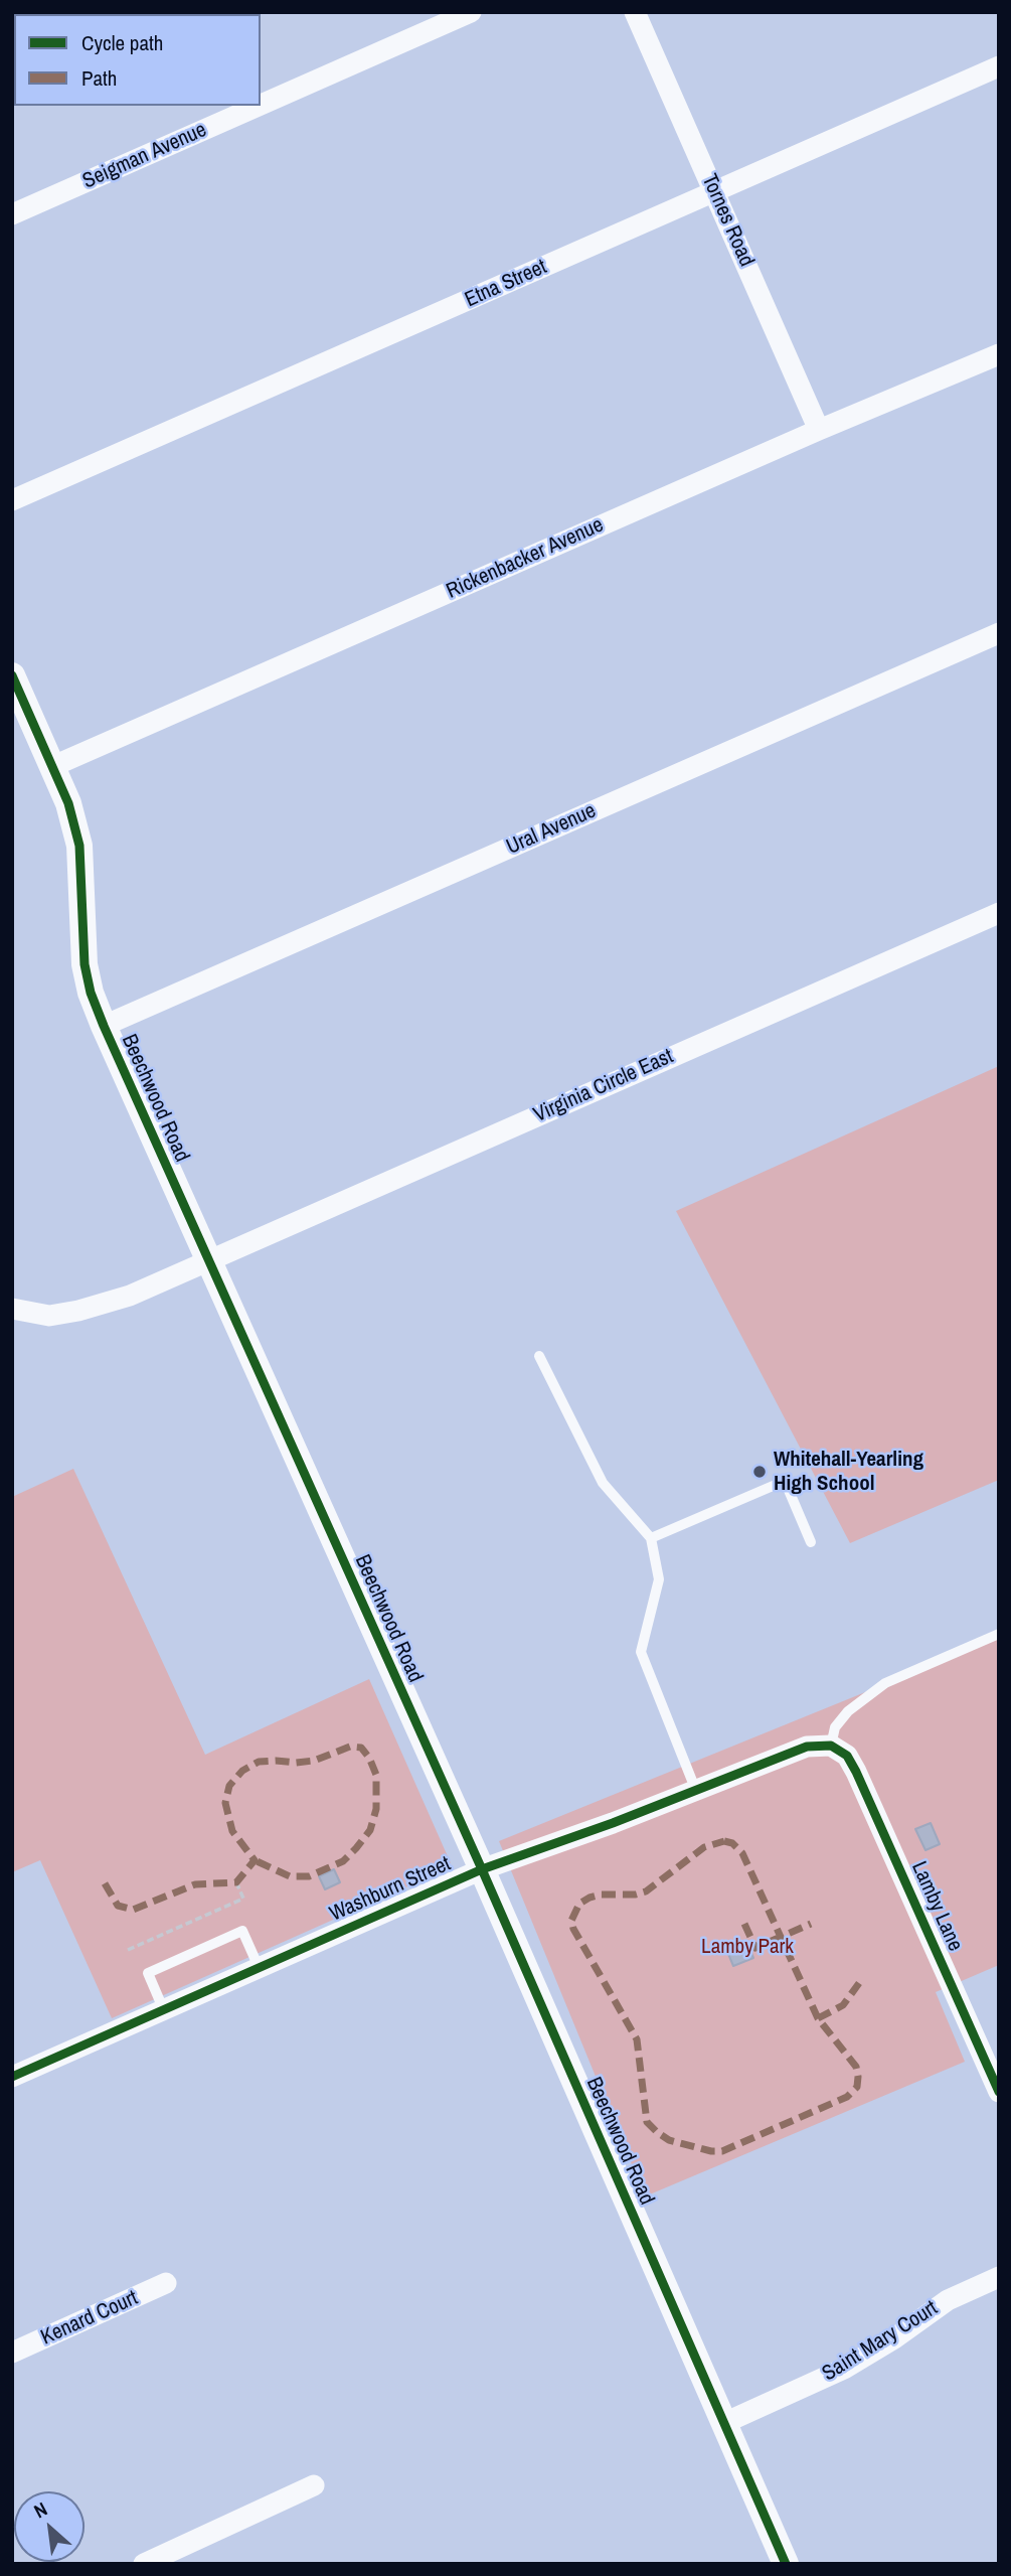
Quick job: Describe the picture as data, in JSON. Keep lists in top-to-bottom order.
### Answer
{
  "streets": {
    "street": [
      "Seigman Avenue",
      "Tornes Road",
      "Etna Street",
      "Rickenbacker Avenue",
      "Ural Avenue",
      "Virginia Circle East",
      "Beechwood Road",
      "Washburn Street",
      "Lamby Lane",
      "Kenard Court",
      "Saint Mary Court"
    ]
  },
  "crossings": [
    ["Tornes Road", "Etna Street"],
    ["Tornes Road", "Rickenbacker Avenue"],
    ["Rickenbacker Avenue", "Beechwood Road"],
    ["Ural Avenue", "Beechwood Road"],
    ["Virginia Circle East", "Beechwood Road"],
    ["Beechwood Road", "Washburn Street"],
    ["Beechwood Road", "Saint Mary Court"],
    ["Washburn Street", "Lamby Lane"]
  ],
  "parks": ["Lamby Park"],
  "places": ["Whitehall-Yearling High School"],
  "legend": ["Cycle path", "Path"],
  "north": "top left"
}
